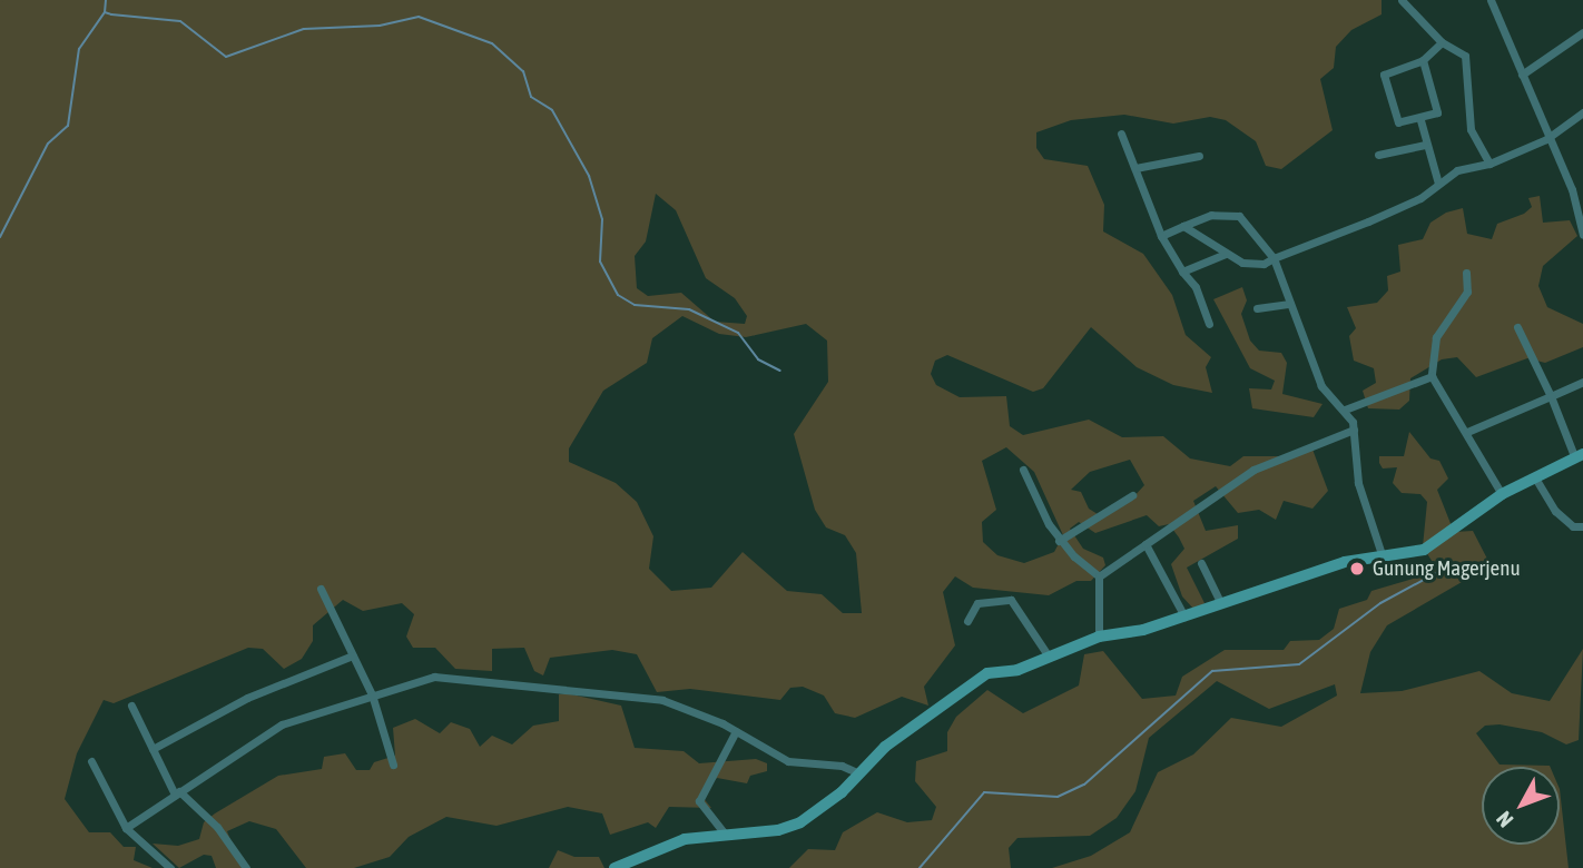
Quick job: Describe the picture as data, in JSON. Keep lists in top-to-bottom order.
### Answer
{
  "places": ["Gunung Magerjenu"],
  "north": "bottom left"
}
